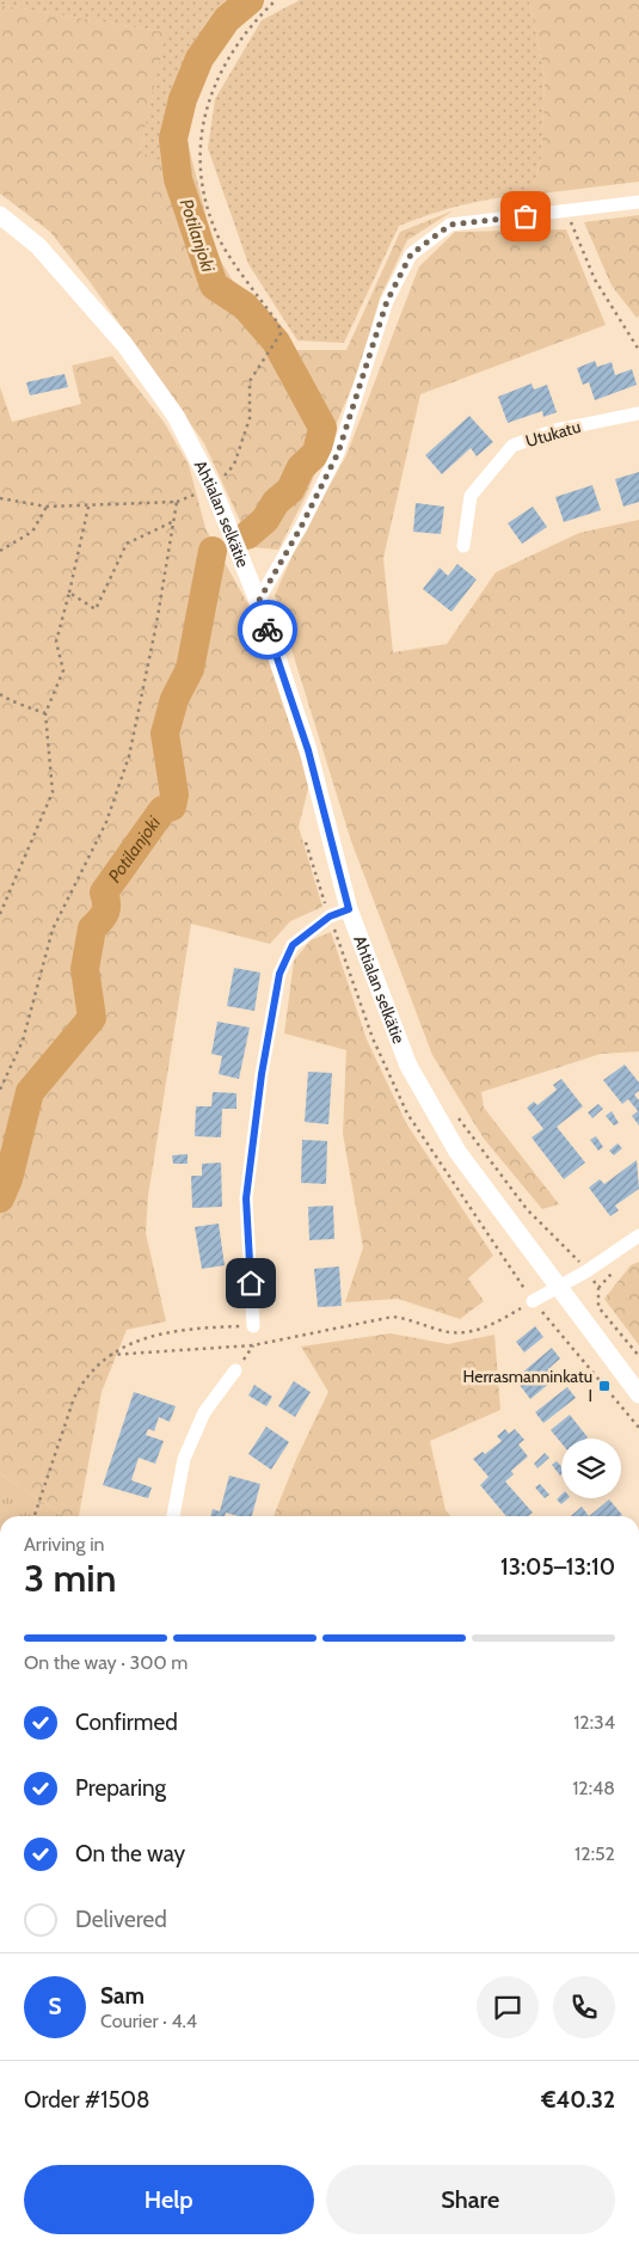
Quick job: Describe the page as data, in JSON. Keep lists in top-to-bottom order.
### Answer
{
  "streets": {
    "street": ["Utukatu", "Ahtialan selkätie"]
  },
  "water": ["Potilanjoki"],
  "places": {
    "transit": ["Herrasmanninkatu I"]
  },
  "page": {
    "heading": ["3 min", "Arriving in", "13:05–13:10"],
    "panel": [
      "Sam",
      "Courier · 4.4",
      "Order #1508",
      "€40.32"
    ],
    "bar": "On the way · 300 m",
    "list": [
      ["Confirmed", "12:34"],
      ["Preparing", "12:48"],
      ["On the way", "12:52"],
      "Delivered"
    ],
    "round": "S",
    "buttons": ["Help", "Share"]
  }
}
